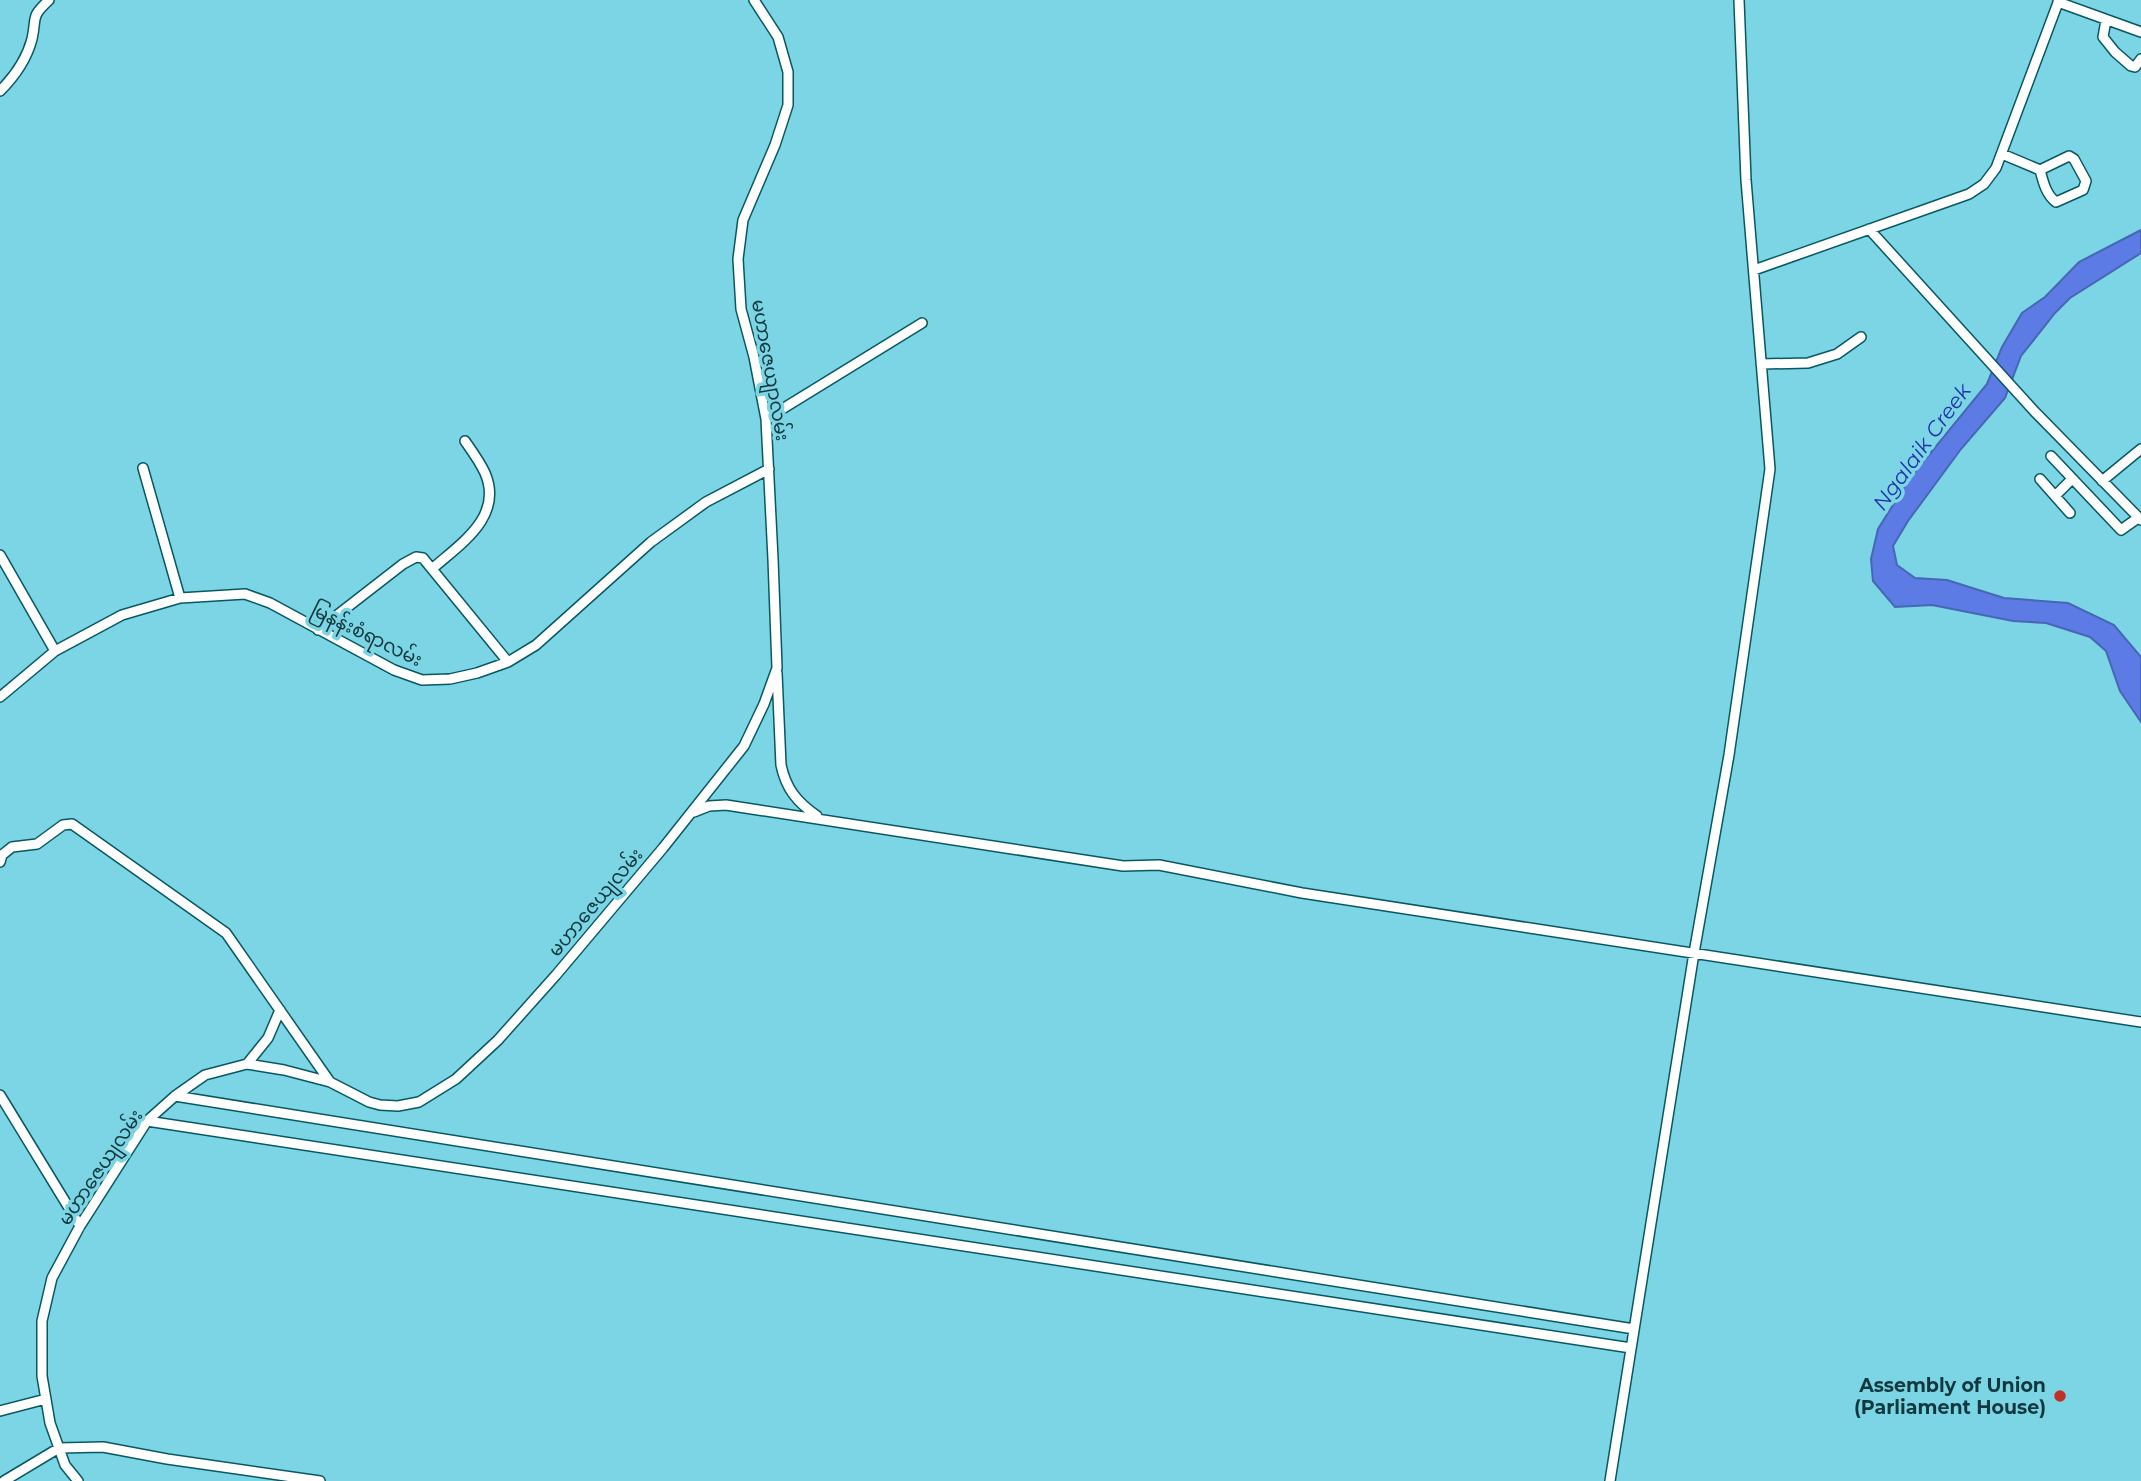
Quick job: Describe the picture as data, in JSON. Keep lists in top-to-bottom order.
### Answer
{
  "streets": {
    "street": ["မဟာဇေယျာလမ်း", "မြနန်းစံရာလမ်း", "မဟာဇေယျလမ်း"]
  },
  "crossings": [
    ["မဟာဇေယျာလမ်း", "မြနန်းစံရာလမ်း"],
    ["မဟာဇေယျာလမ်း", "မဟာဇေယျလမ်း"]
  ],
  "water": ["Ngalaik Creek"],
  "places": ["Assembly of Union (Parliament House)"]
}
